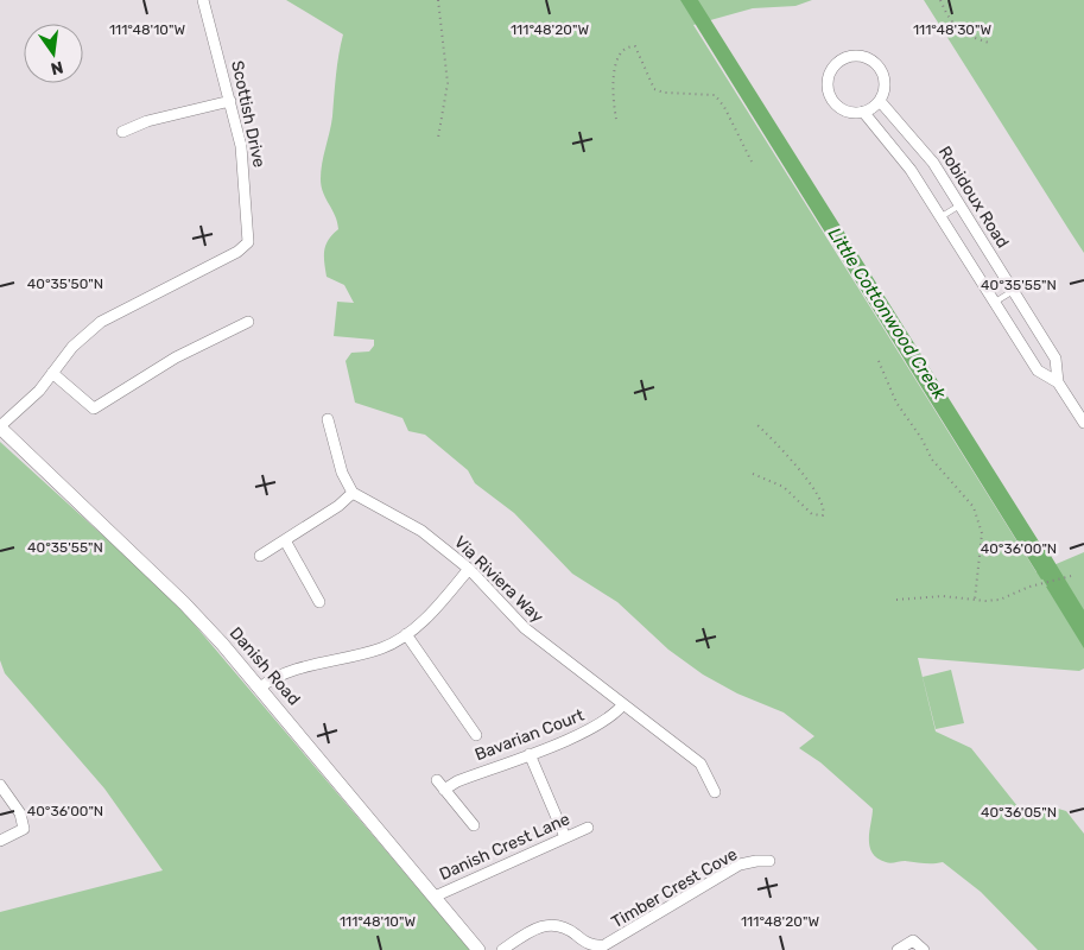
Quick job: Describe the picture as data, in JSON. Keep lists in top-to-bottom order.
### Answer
{
  "streets": {
    "street": [
      "Scottish Drive",
      "Robidoux Road",
      "Via Riviera Way",
      "Danish Road",
      "Bavarian Court",
      "Danish Crest Lane",
      "Timber Crest Cove"
    ]
  },
  "crossings": [
    ["Scottish Drive", "Danish Road"],
    ["Via Riviera Way", "Bavarian Court"],
    ["Danish Road", "Danish Crest Lane"]
  ],
  "water": ["Little Cottonwood Creek"],
  "north": "bottom",
  "coordinates": [
    "111°48'10\"W",
    "111°48'20\"W",
    "111°48'30\"W",
    "40°35'50\"N",
    "40°35'55\"N",
    "40°36'00\"N",
    "40°36'05\"N"
  ]
}
